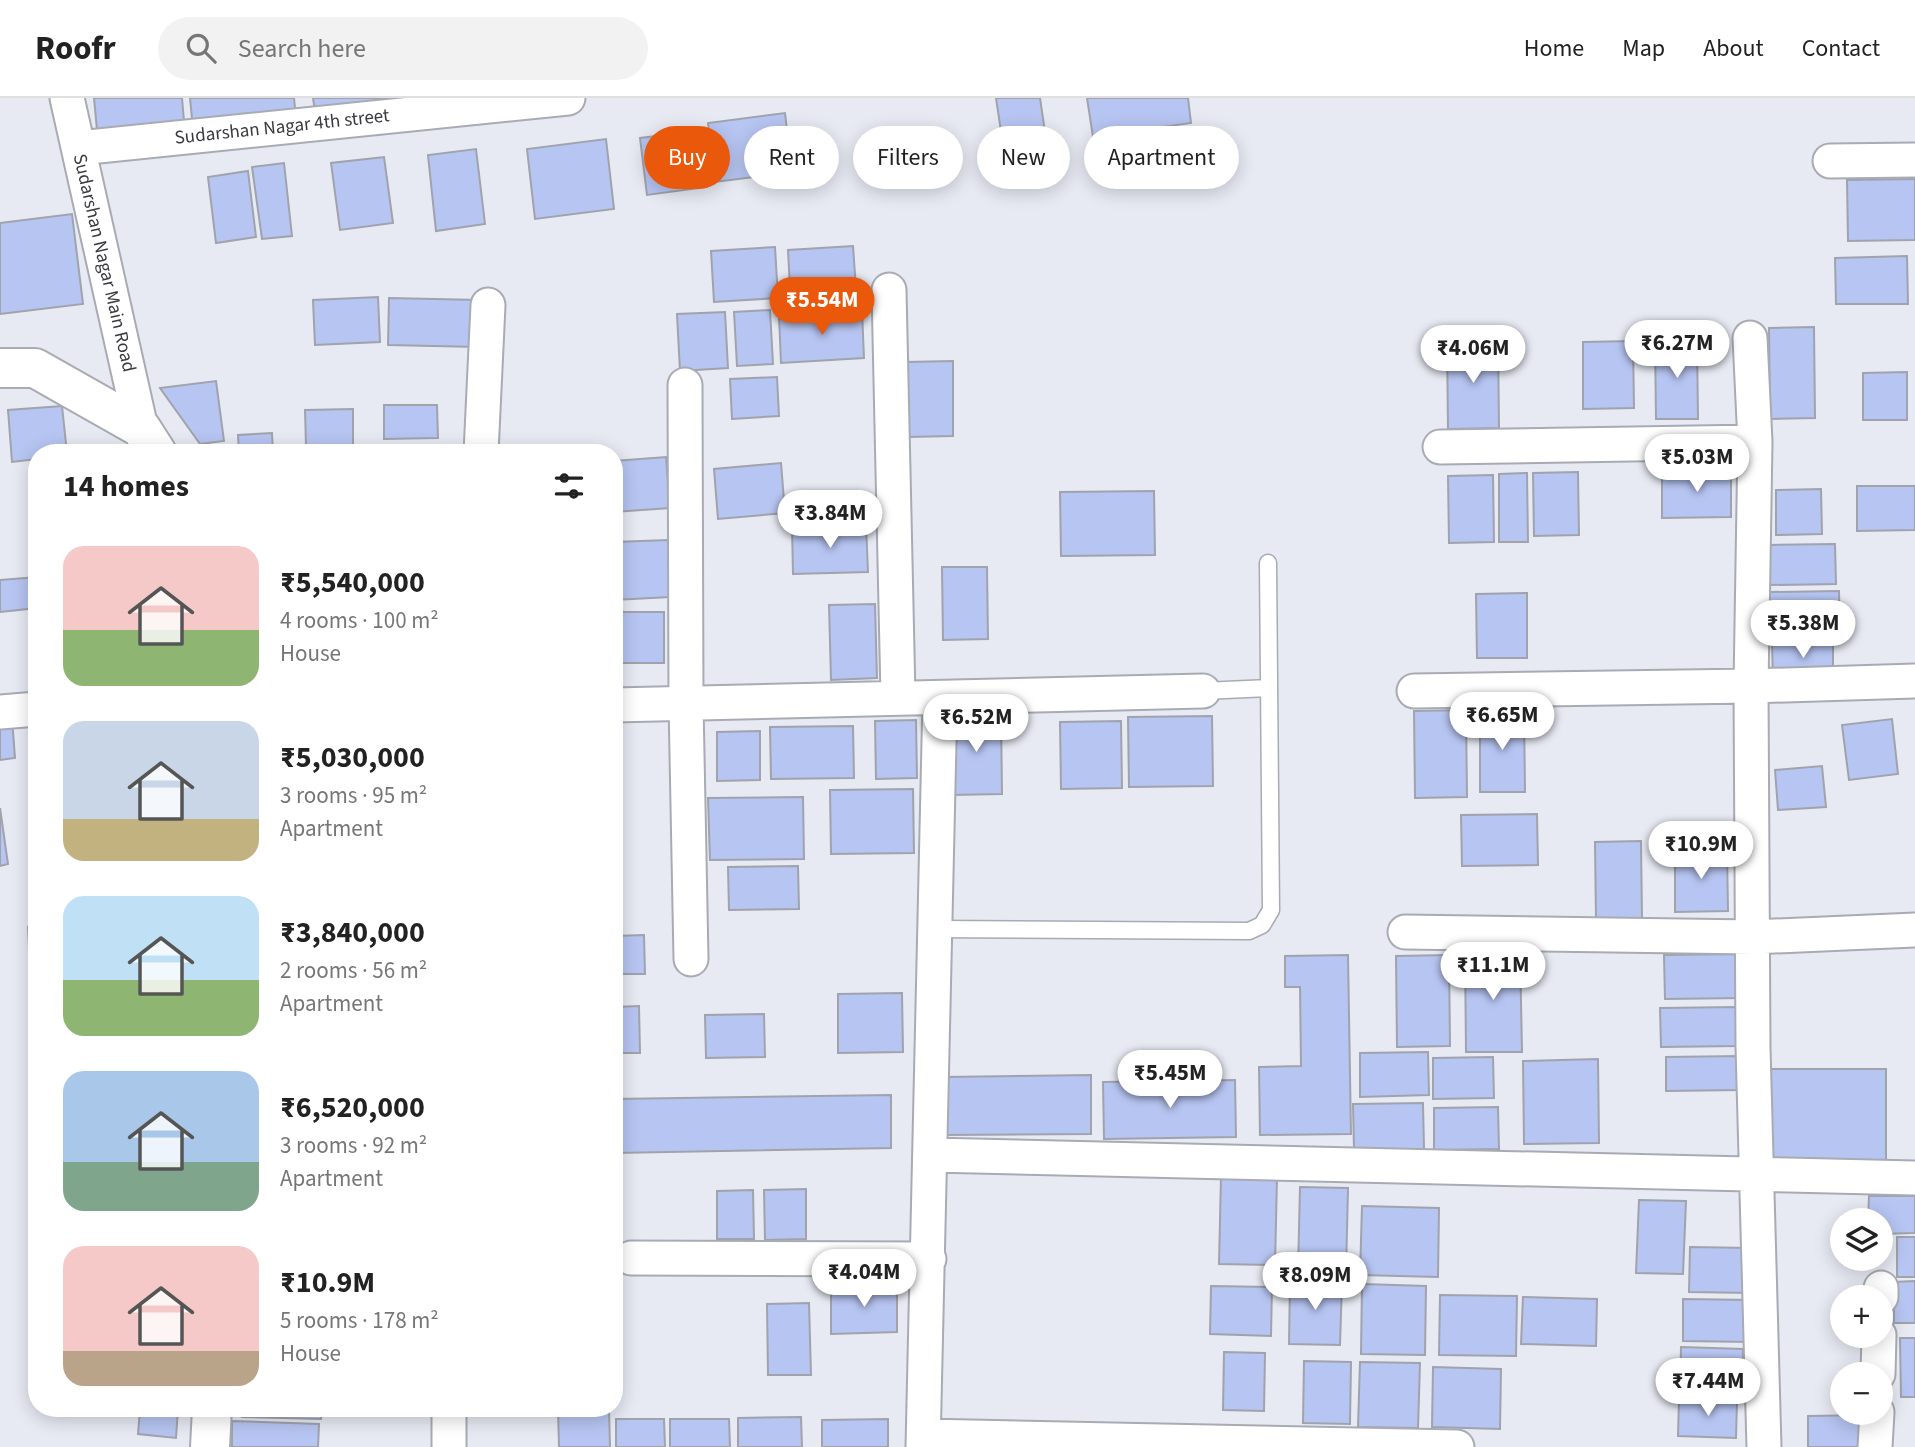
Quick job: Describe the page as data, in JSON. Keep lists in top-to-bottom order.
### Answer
{
  "streets": {
    "street": ["Sudarshan Nagar 4th street", "Sudarshan Nagar Main Road"]
  },
  "crossings": [
    ["Sudarshan Nagar 4th street", "Sudarshan Nagar Main Road"]
  ],
  "page": {
    "header": "Roofr",
    "search": "Search here",
    "nav": [
      "Home",
      "Map",
      "About",
      "Contact"
    ],
    "chip": [
      "Buy",
      "Rent",
      "Filters",
      "New",
      "Apartment"
    ],
    "price": [
      "₹5.54M",
      "₹6.27M",
      "₹4.06M",
      "₹5.03M",
      "₹3.84M",
      "₹5.38M",
      "₹6.65M",
      "₹6.52M",
      "₹10.9M",
      "₹11.1M",
      "₹5.45M",
      "₹4.04M",
      "₹8.09M",
      "₹7.44M"
    ],
    "heading": "14 homes",
    "list": [
      {
        "name": "₹5,540,000",
        "note": "4 rooms · 100 m² · House"
      },
      {
        "name": "₹5,030,000",
        "note": "3 rooms · 95 m² · Apartment"
      },
      {
        "name": "₹3,840,000",
        "note": "2 rooms · 56 m² · Apartment"
      },
      {
        "name": "₹6,520,000",
        "note": "3 rooms · 92 m² · Apartment"
      },
      {
        "name": "₹10.9M",
        "note": "5 rooms · 178 m² · House"
      }
    ],
    "map_buttons": ["+", "−"]
  }
}
